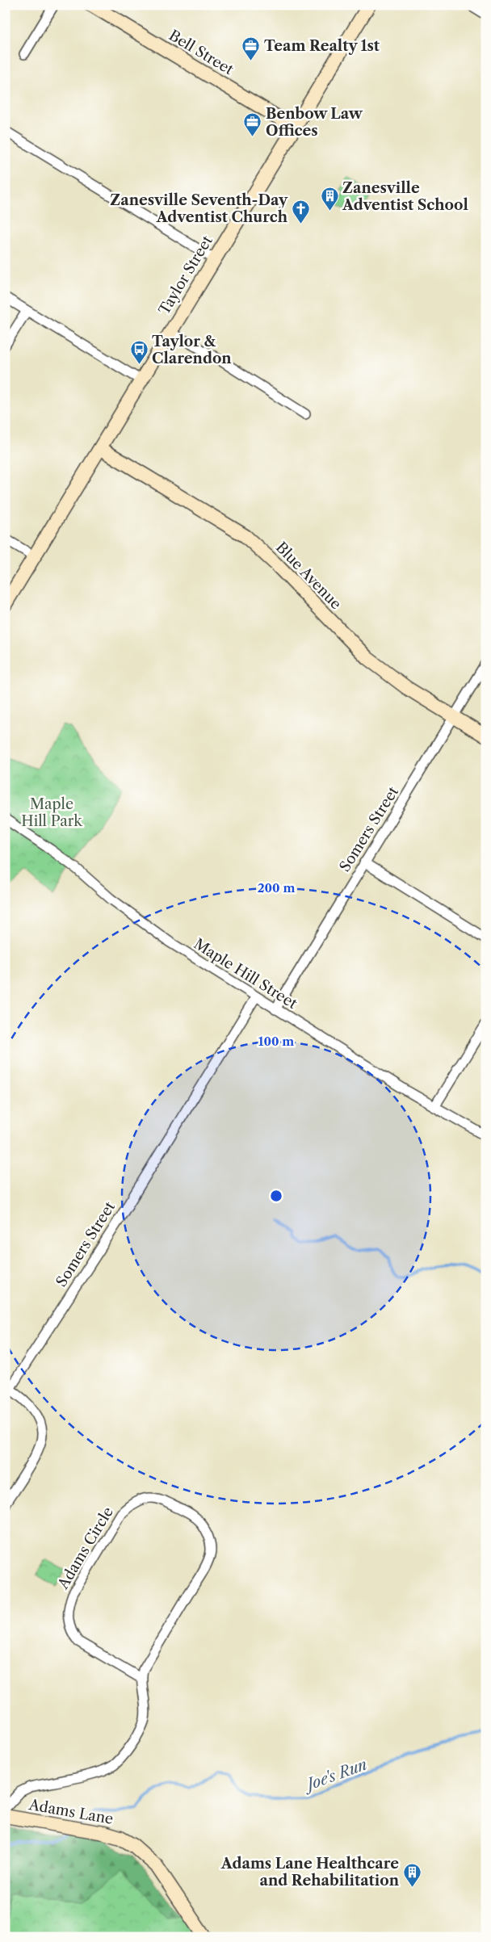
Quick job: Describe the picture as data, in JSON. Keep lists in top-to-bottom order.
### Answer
{
  "streets": {
    "street": [
      "Bell Street",
      "Taylor Street",
      "Blue Avenue",
      "Somers Street",
      "Maple Hill Street",
      "Adams Circle",
      "Adams Lane"
    ]
  },
  "crossings": [
    ["Bell Street", "Taylor Street"],
    ["Taylor Street", "Blue Avenue"],
    ["Blue Avenue", "Somers Street"],
    ["Somers Street", "Maple Hill Street"]
  ],
  "water": ["Joe's Run"],
  "parks": ["Maple Hill Park"],
  "places": {
    "office": ["Team Realty 1st", "Benbow Law Offices"],
    "building": ["Zanesville Adventist School", "Adams Lane Healthcare and Rehabilitation"],
    "church": ["Zanesville Seventh-Day Adventist Church"],
    "bus stop": ["Taylor & Clarendon"]
  },
  "rings": ["200 m", "100 m"]
}
